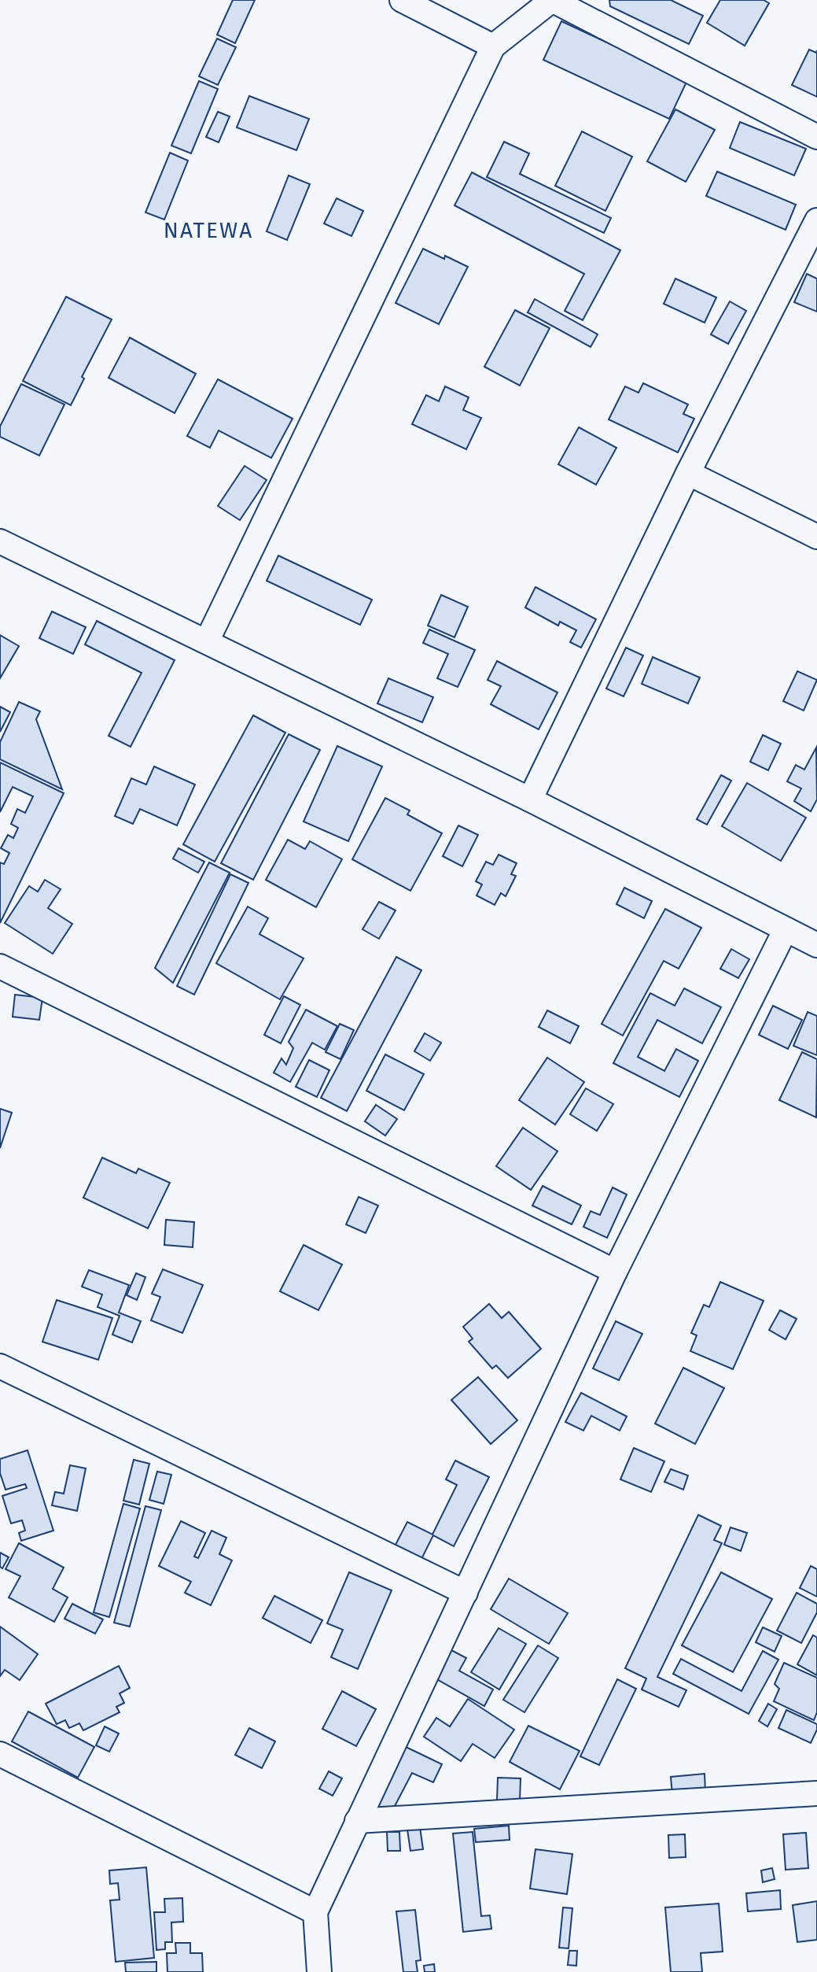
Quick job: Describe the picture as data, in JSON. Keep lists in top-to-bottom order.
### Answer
{
  "districts": ["NATEWA"]
}
